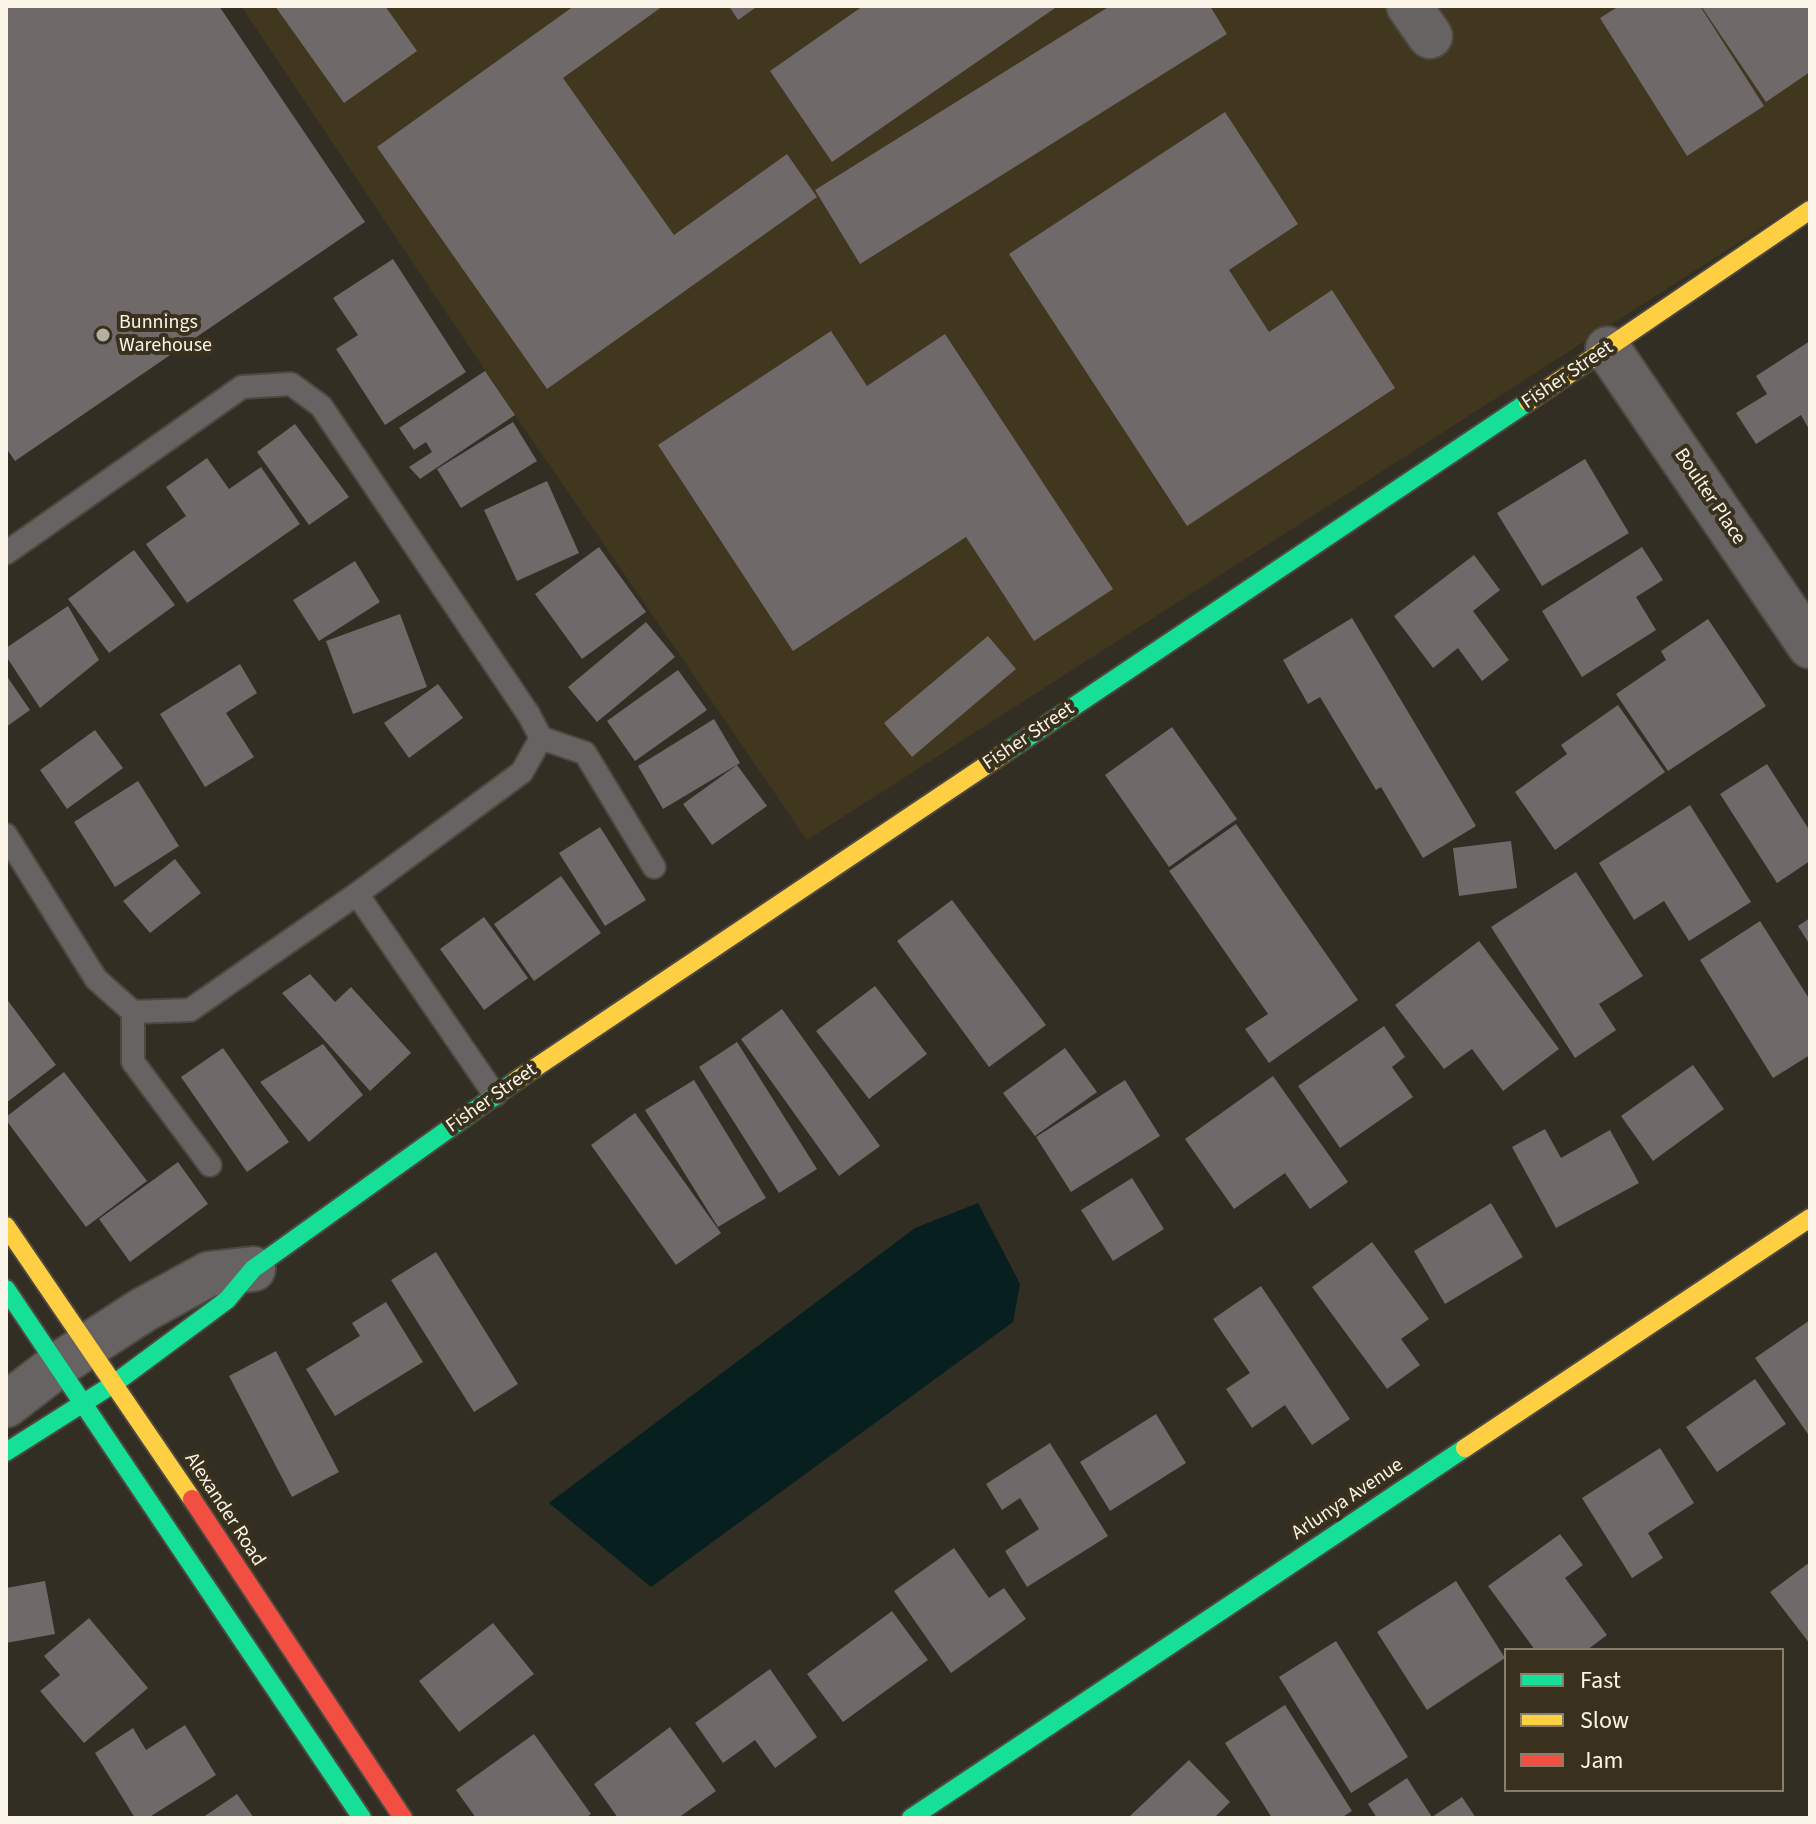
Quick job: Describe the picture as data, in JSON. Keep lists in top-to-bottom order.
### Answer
{
  "streets": {
    "street": [
      "Fisher Street",
      "Boulter Place",
      "Arlunya Avenue",
      "Alexander Road"
    ]
  },
  "crossings": [
    ["Fisher Street", "Boulter Place"],
    ["Fisher Street", "Alexander Road"]
  ],
  "places": ["Bunnings Warehouse"],
  "legend": ["Fast", "Slow", "Jam"]
}
